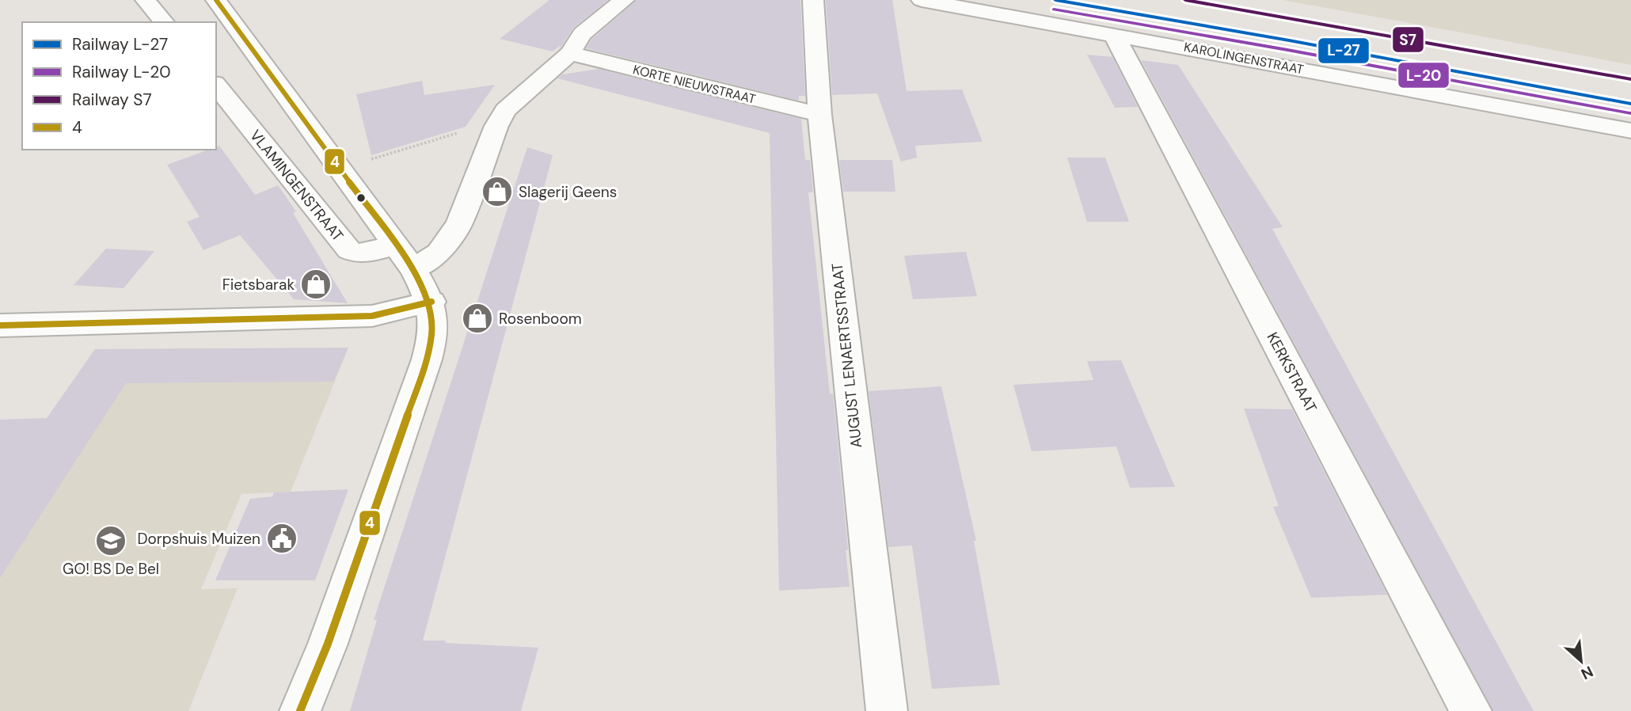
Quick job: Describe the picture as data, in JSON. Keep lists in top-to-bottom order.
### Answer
{
  "streets": {
    "street": [
      "KAROLINGENSTRAAT",
      "KORTE NIEUWSTRAAT",
      "VLAMINGENSTRAAT",
      "AUGUST LENAERTSSTRAAT",
      "KERKSTRAAT"
    ]
  },
  "crossings": [
    ["KAROLINGENSTRAAT", "KERKSTRAAT"],
    ["KORTE NIEUWSTRAAT", "AUGUST LENAERTSSTRAAT"]
  ],
  "places": {
    "shop": ["Slagerij Geens", "Fietsbarak", "Rosenboom"],
    "public building": ["Dorpshuis Muizen"],
    "school or university": ["GO! BS De Bel"]
  },
  "lines": [
    "rail line L-27",
    "rail line S7",
    "transit line 4",
    "rail line L-20"
  ],
  "legend": [
    "Railway L-27",
    "Railway L-20",
    "Railway S7",
    "4"
  ],
  "north": "bottom right"
}
